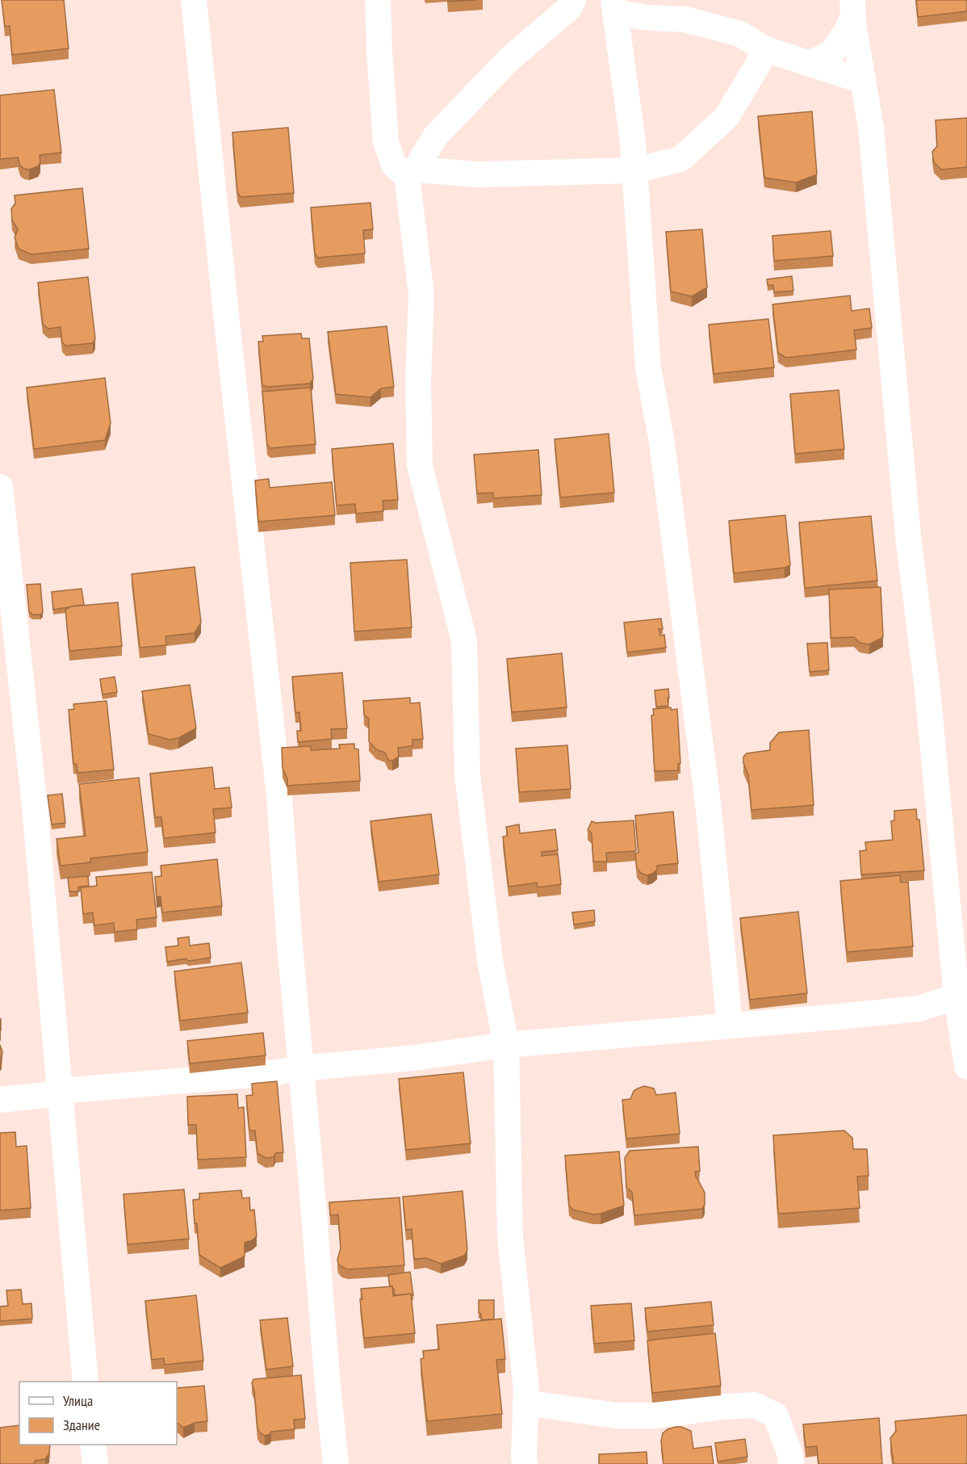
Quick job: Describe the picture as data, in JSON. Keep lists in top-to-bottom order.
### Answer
{
  "legend": ["Улица", "Здание"]
}
